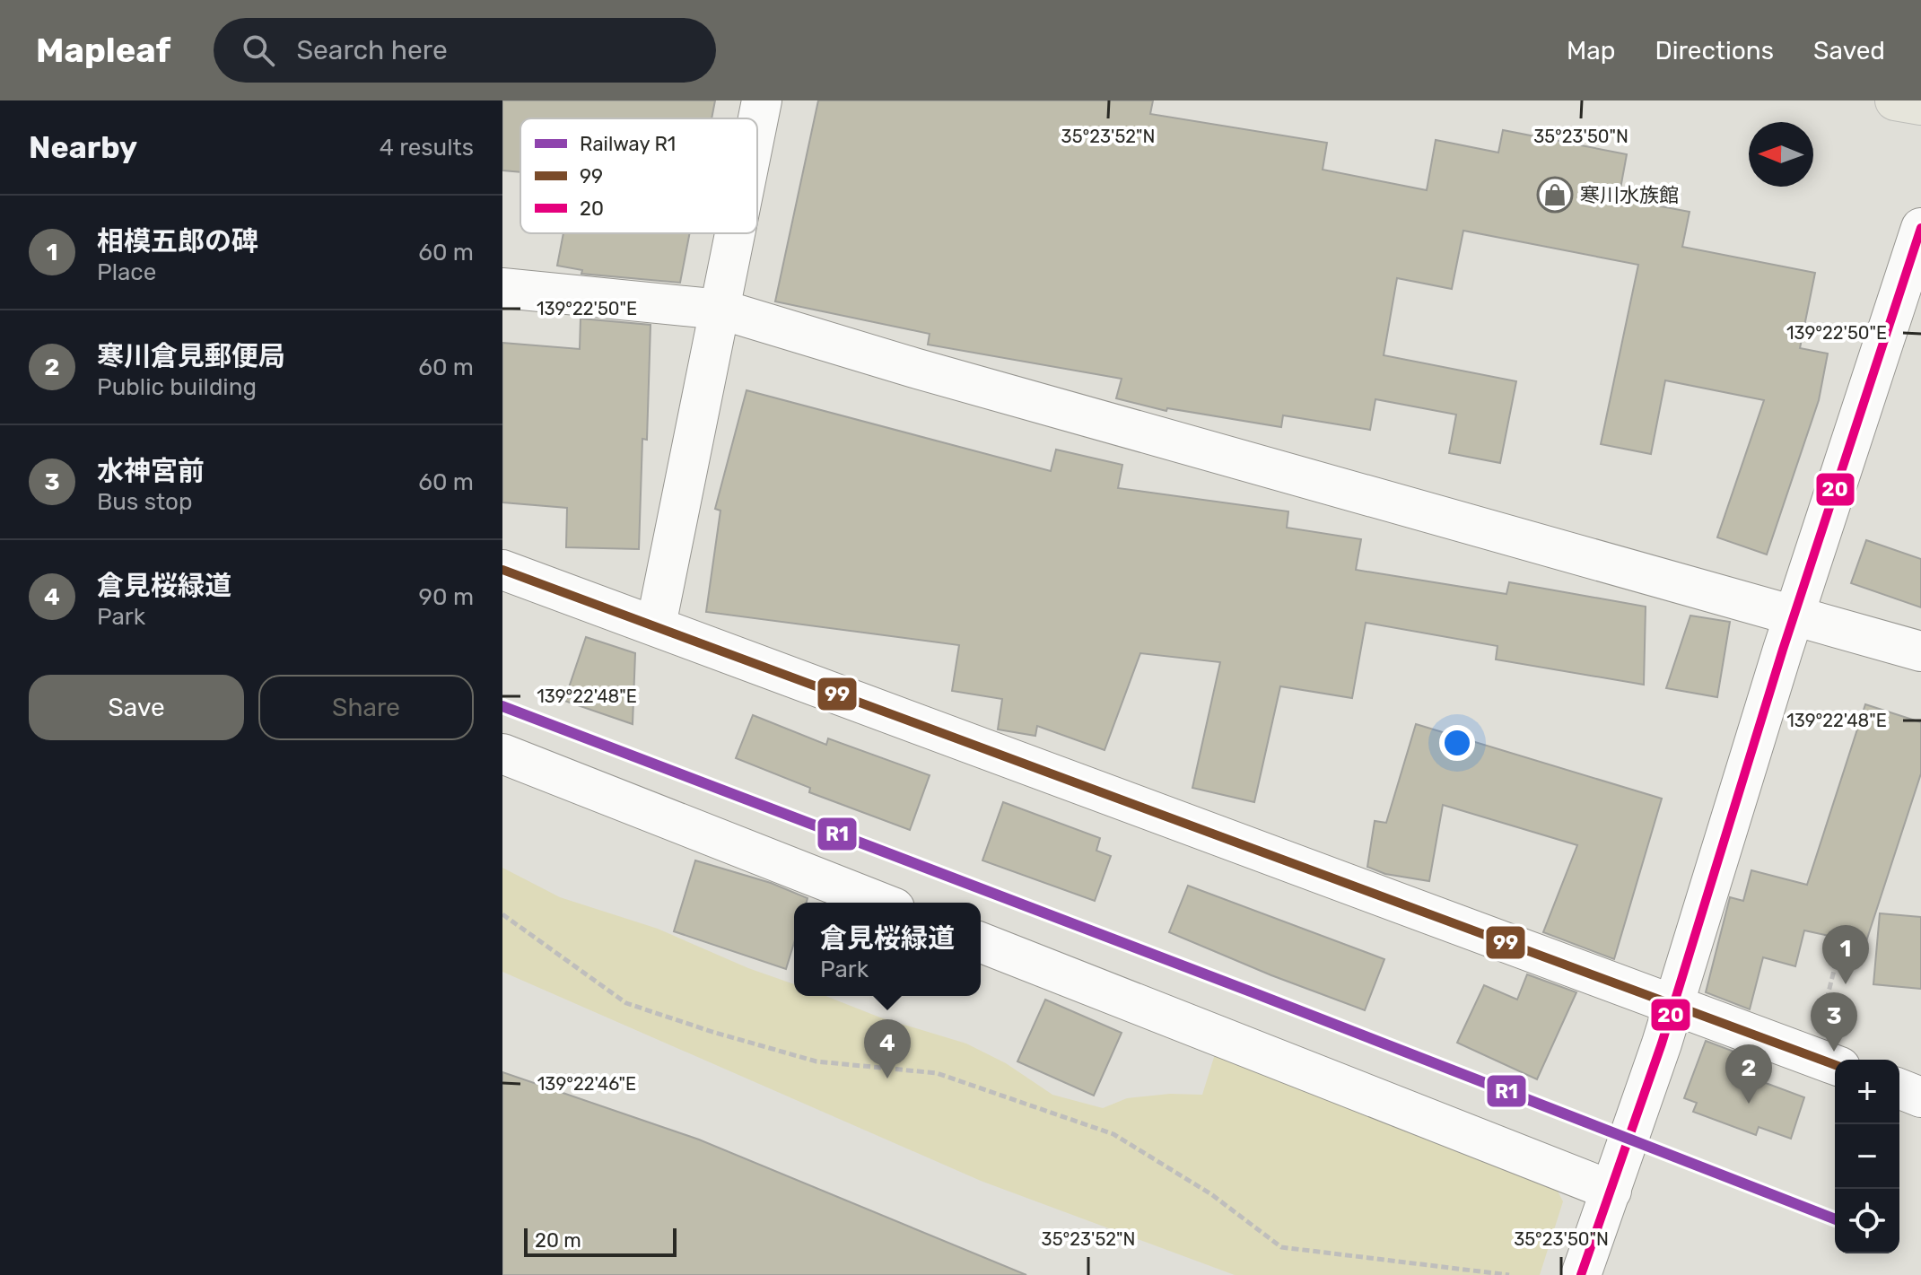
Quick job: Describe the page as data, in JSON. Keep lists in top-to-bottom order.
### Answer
{
  "places": {
    "shop": ["寒川水族館"]
  },
  "lines": ["transit line 20", "transit line 99", "rail line R1"],
  "legend": ["Railway R1", "99", "20"],
  "scale_bar": "20 m",
  "north": "left",
  "page": {
    "header": "Mapleaf",
    "search": "Search here",
    "nav": ["Map", "Directions", "Saved"],
    "heading": ["Nearby", "4 results"],
    "list": [
      {
        "mark": "1",
        "name": "相模五郎の碑",
        "note": "Place",
        "value": "60 m"
      },
      {
        "mark": "2",
        "name": "寒川倉見郵便局",
        "note": "Public building",
        "value": "60 m"
      },
      {
        "mark": "3",
        "name": "水神宮前",
        "note": "Bus stop",
        "value": "60 m"
      },
      {
        "mark": "4",
        "name": "倉見桜緑道",
        "note": "Park",
        "value": "90 m"
      }
    ],
    "buttons": ["Save", "Share"],
    "popup": ["倉見桜緑道", "Park"],
    "pins": [
      "1",
      "3",
      "4",
      "2"
    ],
    "map_buttons": ["+", "−"],
    "scale": "20 m"
  },
  "coordinates": [
    "35°23'52\"N",
    "35°23'50\"N",
    "139°22'50\"E",
    "139°22'48\"E",
    "139°22'46\"E"
  ]
}
